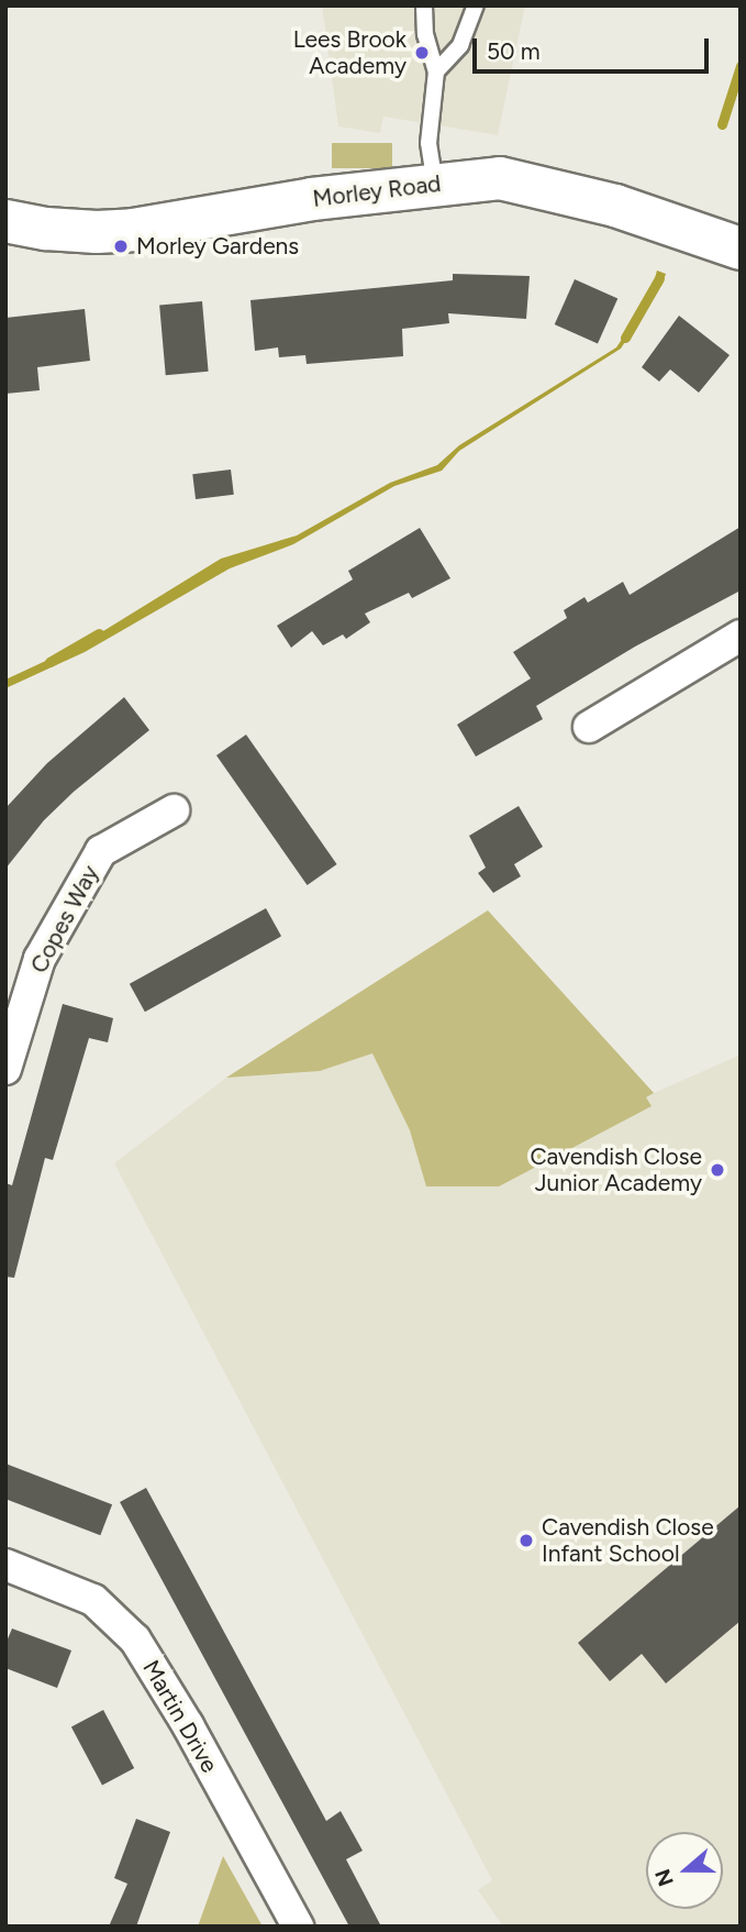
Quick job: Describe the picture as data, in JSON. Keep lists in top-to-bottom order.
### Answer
{
  "streets": {
    "street": ["Morley Road", "Copes Way", "Martin Drive"]
  },
  "places": [
    "Lees Brook Academy",
    "Morley Gardens",
    "Cavendish Close Junior Academy",
    "Cavendish Close Infant School"
  ],
  "scale_bar": "50 m",
  "north": "left"
}
